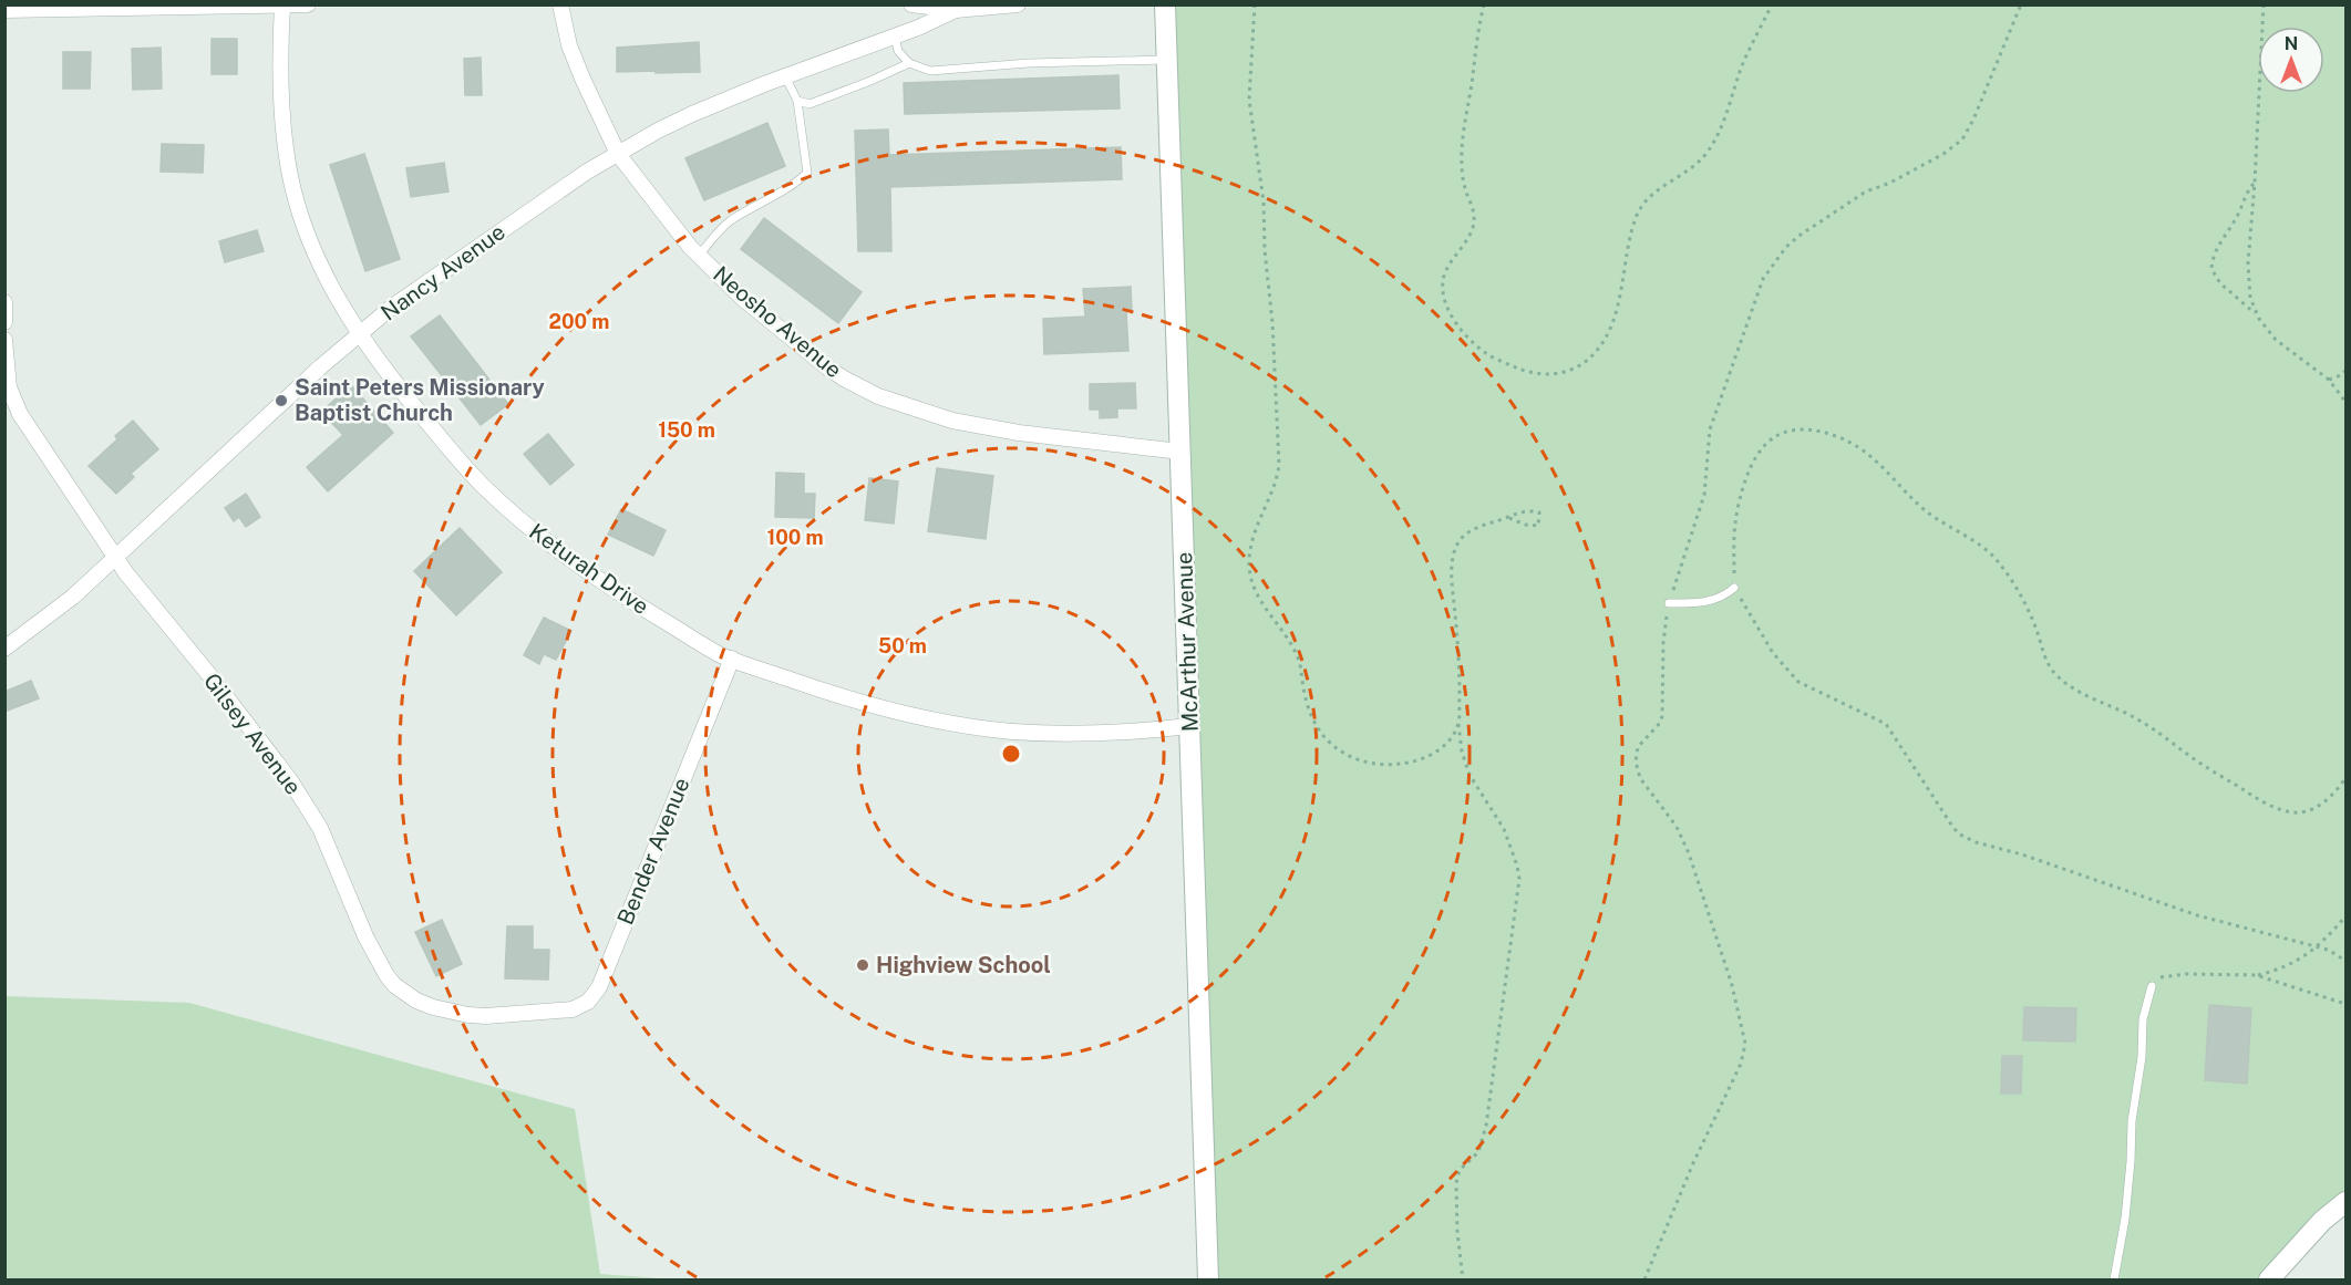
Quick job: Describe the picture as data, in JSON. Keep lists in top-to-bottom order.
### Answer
{
  "streets": {
    "street": [
      "Nancy Avenue",
      "Neosho Avenue",
      "Keturah Drive",
      "McArthur Avenue",
      "Gilsey Avenue",
      "Bender Avenue"
    ]
  },
  "crossings": [
    ["Nancy Avenue", "Neosho Avenue"],
    ["Nancy Avenue", "Keturah Drive"],
    ["Nancy Avenue", "Gilsey Avenue"],
    ["Neosho Avenue", "McArthur Avenue"],
    ["Keturah Drive", "McArthur Avenue"],
    ["Keturah Drive", "Bender Avenue"],
    ["Gilsey Avenue", "Bender Avenue"]
  ],
  "places": ["Saint Peters Missionary Baptist Church", "Highview School"],
  "north": "top",
  "rings": [
    "200 m",
    "150 m",
    "100 m",
    "50 m"
  ]
}
